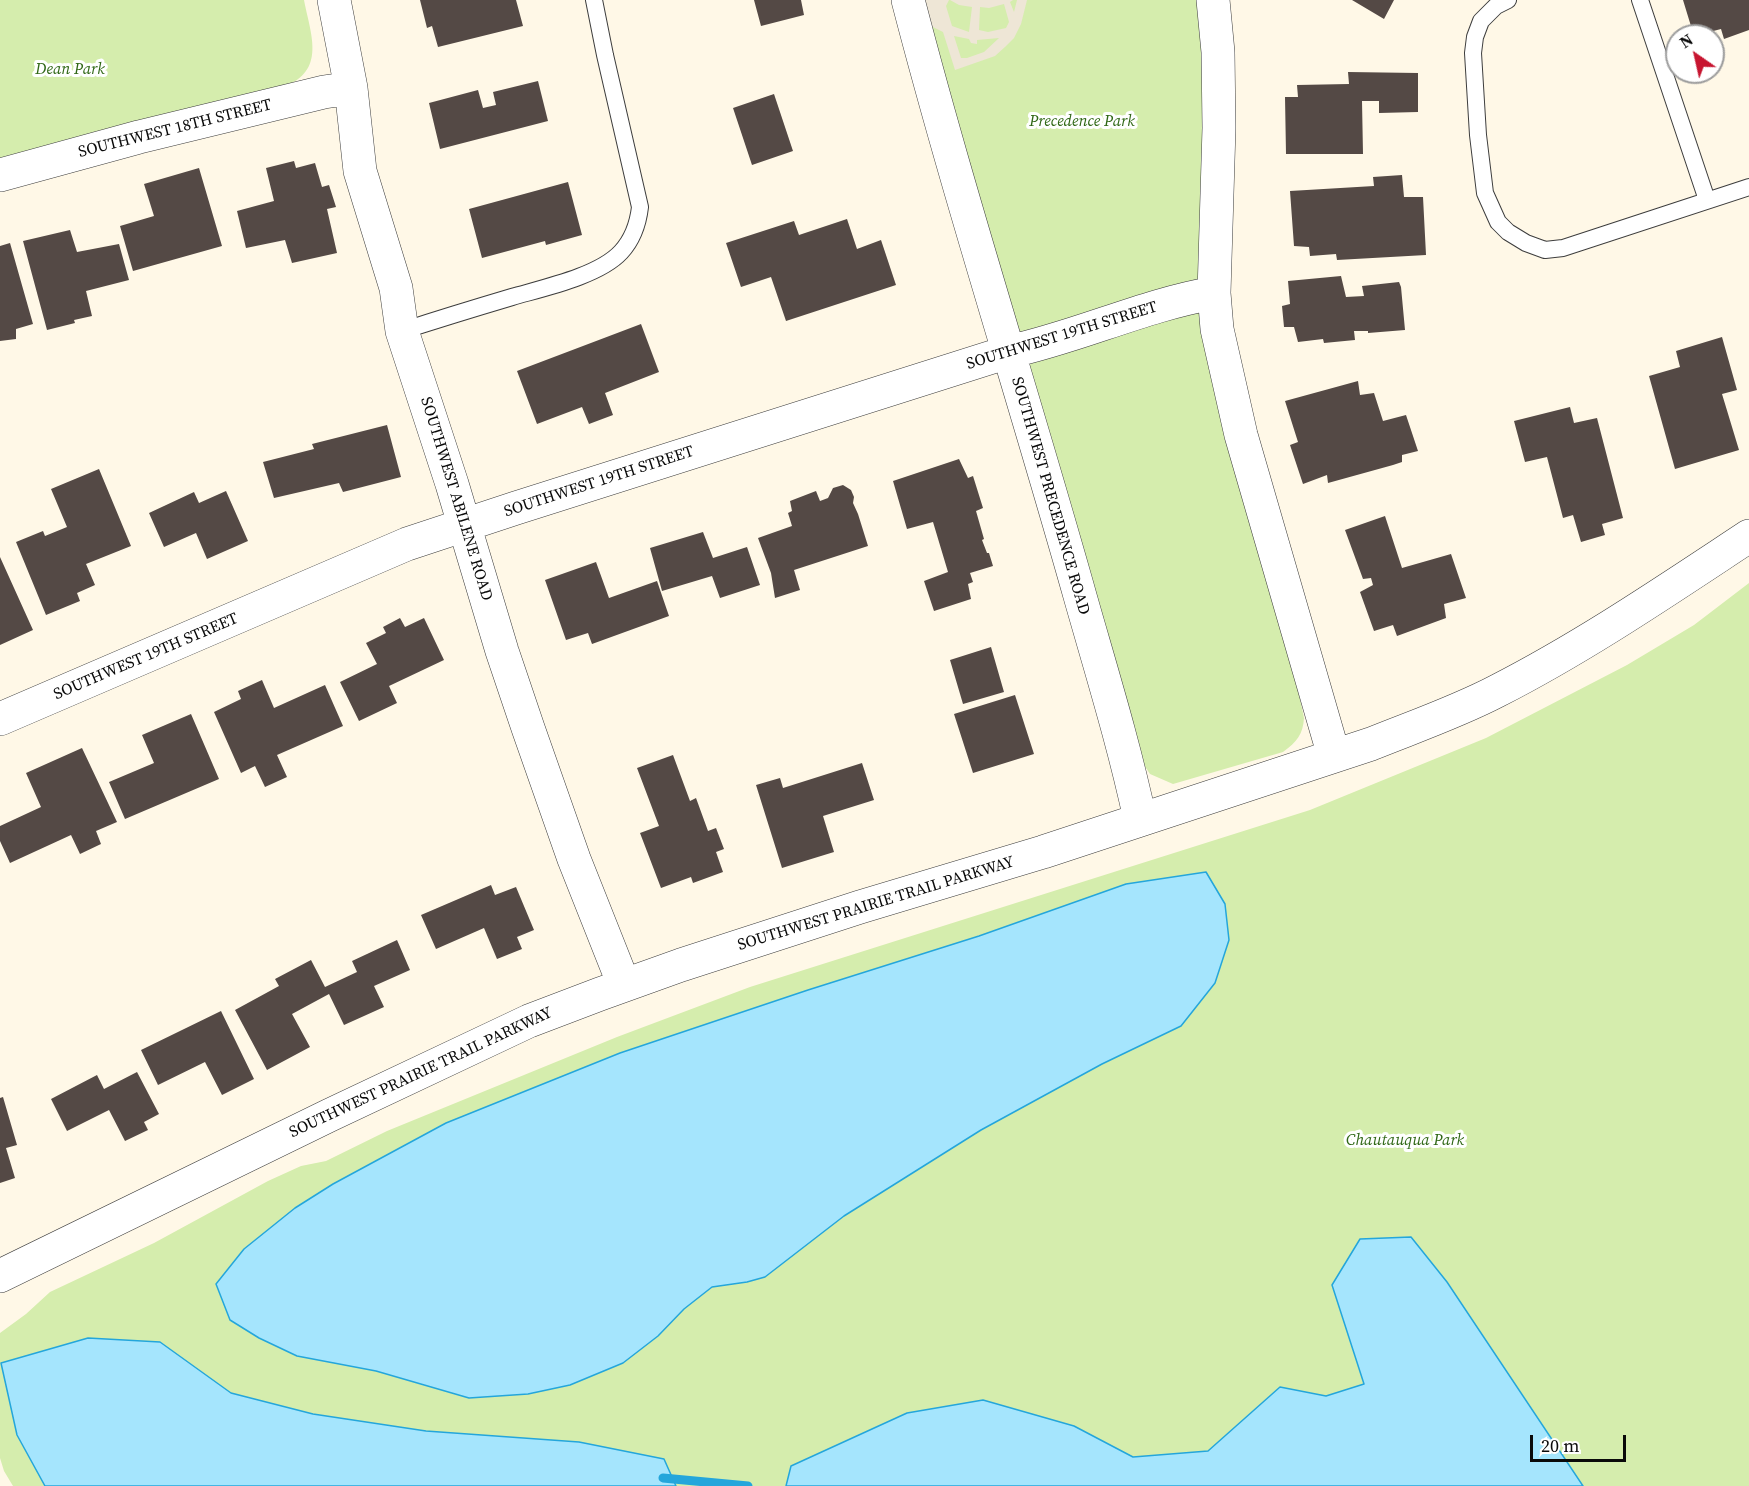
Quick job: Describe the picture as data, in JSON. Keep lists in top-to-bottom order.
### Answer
{
  "streets": {
    "street": [
      "SOUTHWEST 18TH STREET",
      "SOUTHWEST 19TH STREET",
      "SOUTHWEST PRECEDENCE ROAD",
      "SOUTHWEST ABILENE ROAD",
      "SOUTHWEST PRAIRIE TRAIL PARKWAY"
    ]
  },
  "crossings": [
    ["SOUTHWEST 18TH STREET", "SOUTHWEST ABILENE ROAD"],
    ["SOUTHWEST 19TH STREET", "SOUTHWEST PRECEDENCE ROAD"],
    ["SOUTHWEST 19TH STREET", "SOUTHWEST ABILENE ROAD"],
    ["SOUTHWEST PRECEDENCE ROAD", "SOUTHWEST PRAIRIE TRAIL PARKWAY"],
    ["SOUTHWEST ABILENE ROAD", "SOUTHWEST PRAIRIE TRAIL PARKWAY"]
  ],
  "parks": ["Dean Park", "Precedence Park", "Chautauqua Park"],
  "scale_bar": "20 m",
  "north": "top left"
}
